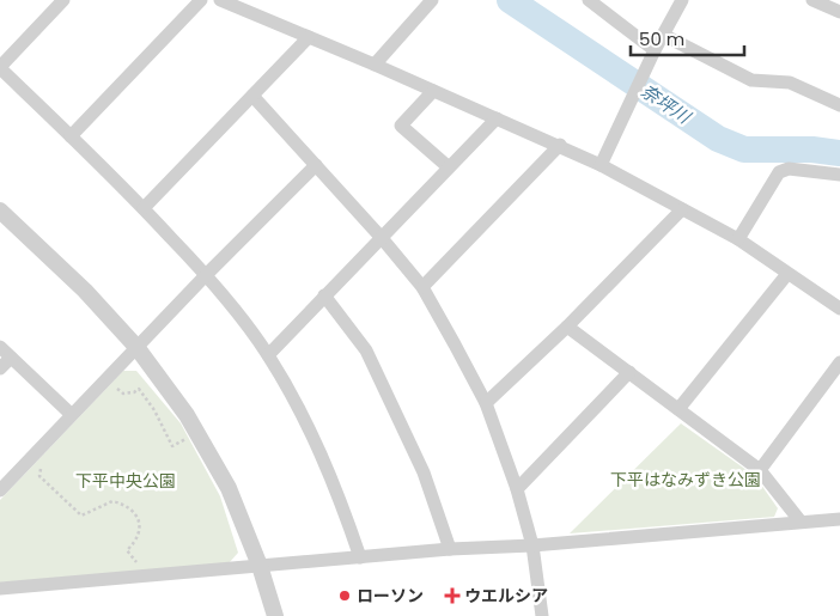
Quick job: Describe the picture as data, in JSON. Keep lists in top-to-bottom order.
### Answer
{
  "water": ["奈坪川"],
  "parks": ["下平はなみずき公園", "下平中央公園"],
  "places": {
    "other": ["ローソン"],
    "health": ["ウエルシア"]
  },
  "scale_bar": "50 m"
}
